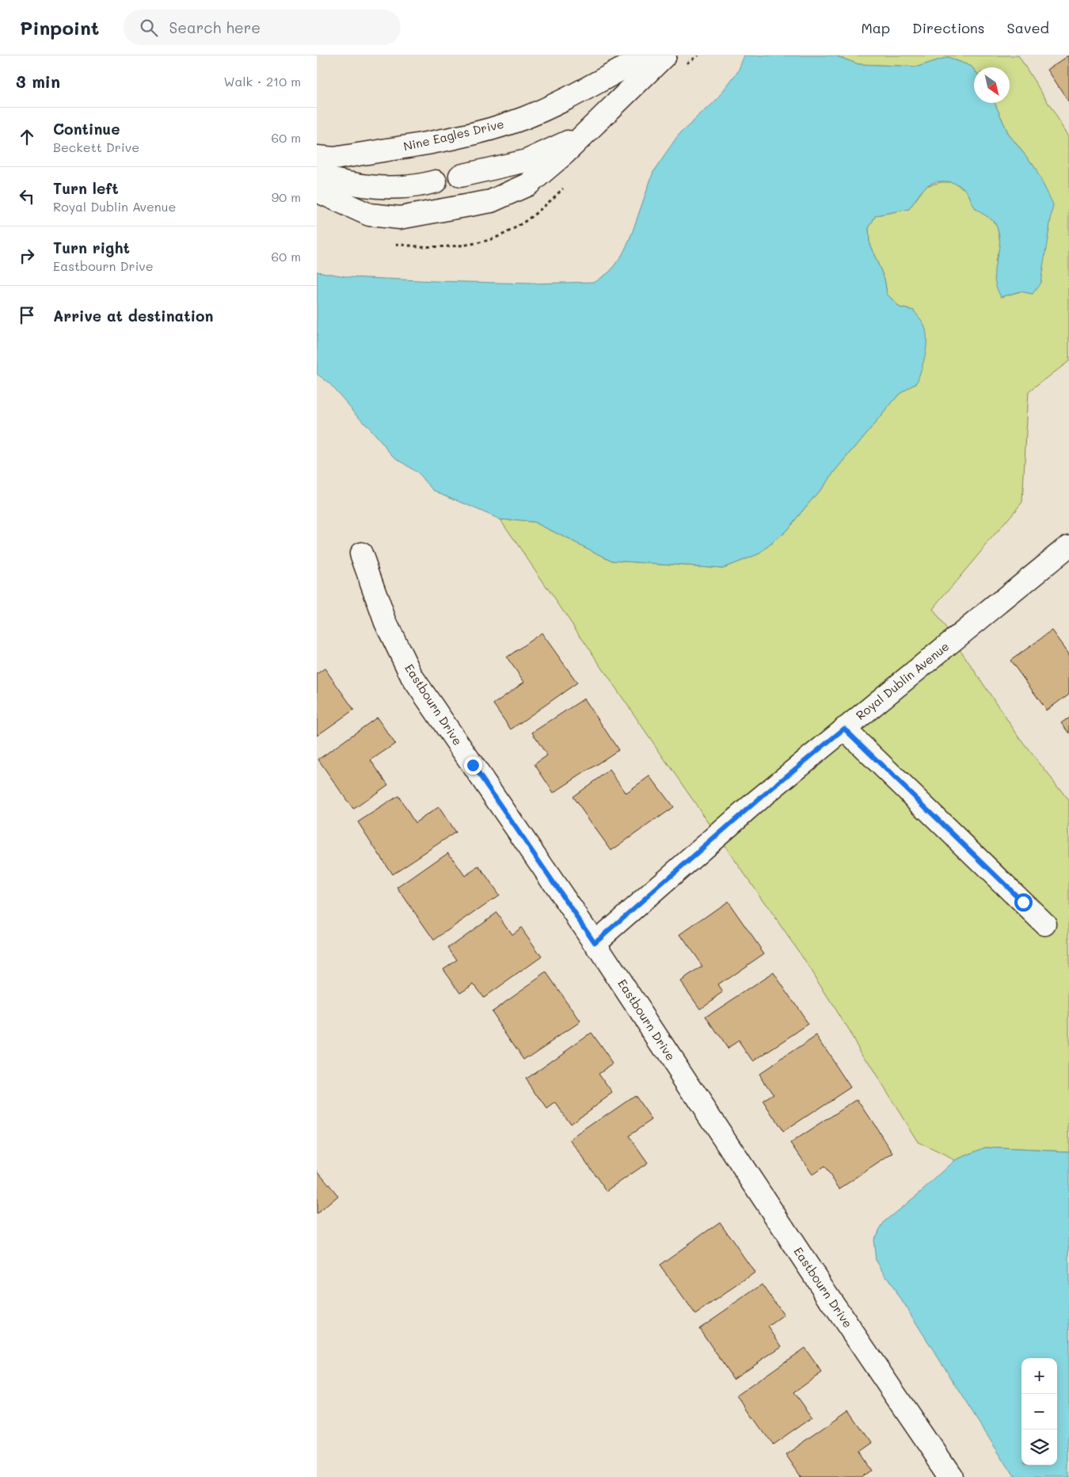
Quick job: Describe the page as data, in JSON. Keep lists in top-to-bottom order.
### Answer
{
  "streets": {
    "street": ["Nine Eagles Drive", "Royal Dublin Avenue", "Eastbourn Drive"]
  },
  "crossings": [
    ["Royal Dublin Avenue", "Eastbourn Drive"]
  ],
  "north": "bottom right",
  "page": {
    "header": "Pinpoint",
    "search": "Search here",
    "nav": ["Map", "Directions", "Saved"],
    "heading": ["3 min", "Walk · 210 m"],
    "list": [
      ["Continue", "Beckett Drive", "60 m"],
      ["Turn left", "Royal Dublin Avenue", "90 m"],
      ["Turn right", "Eastbourn Drive", "60 m"],
      "Arrive at destination"
    ],
    "map_buttons": ["+", "−"]
  }
}
